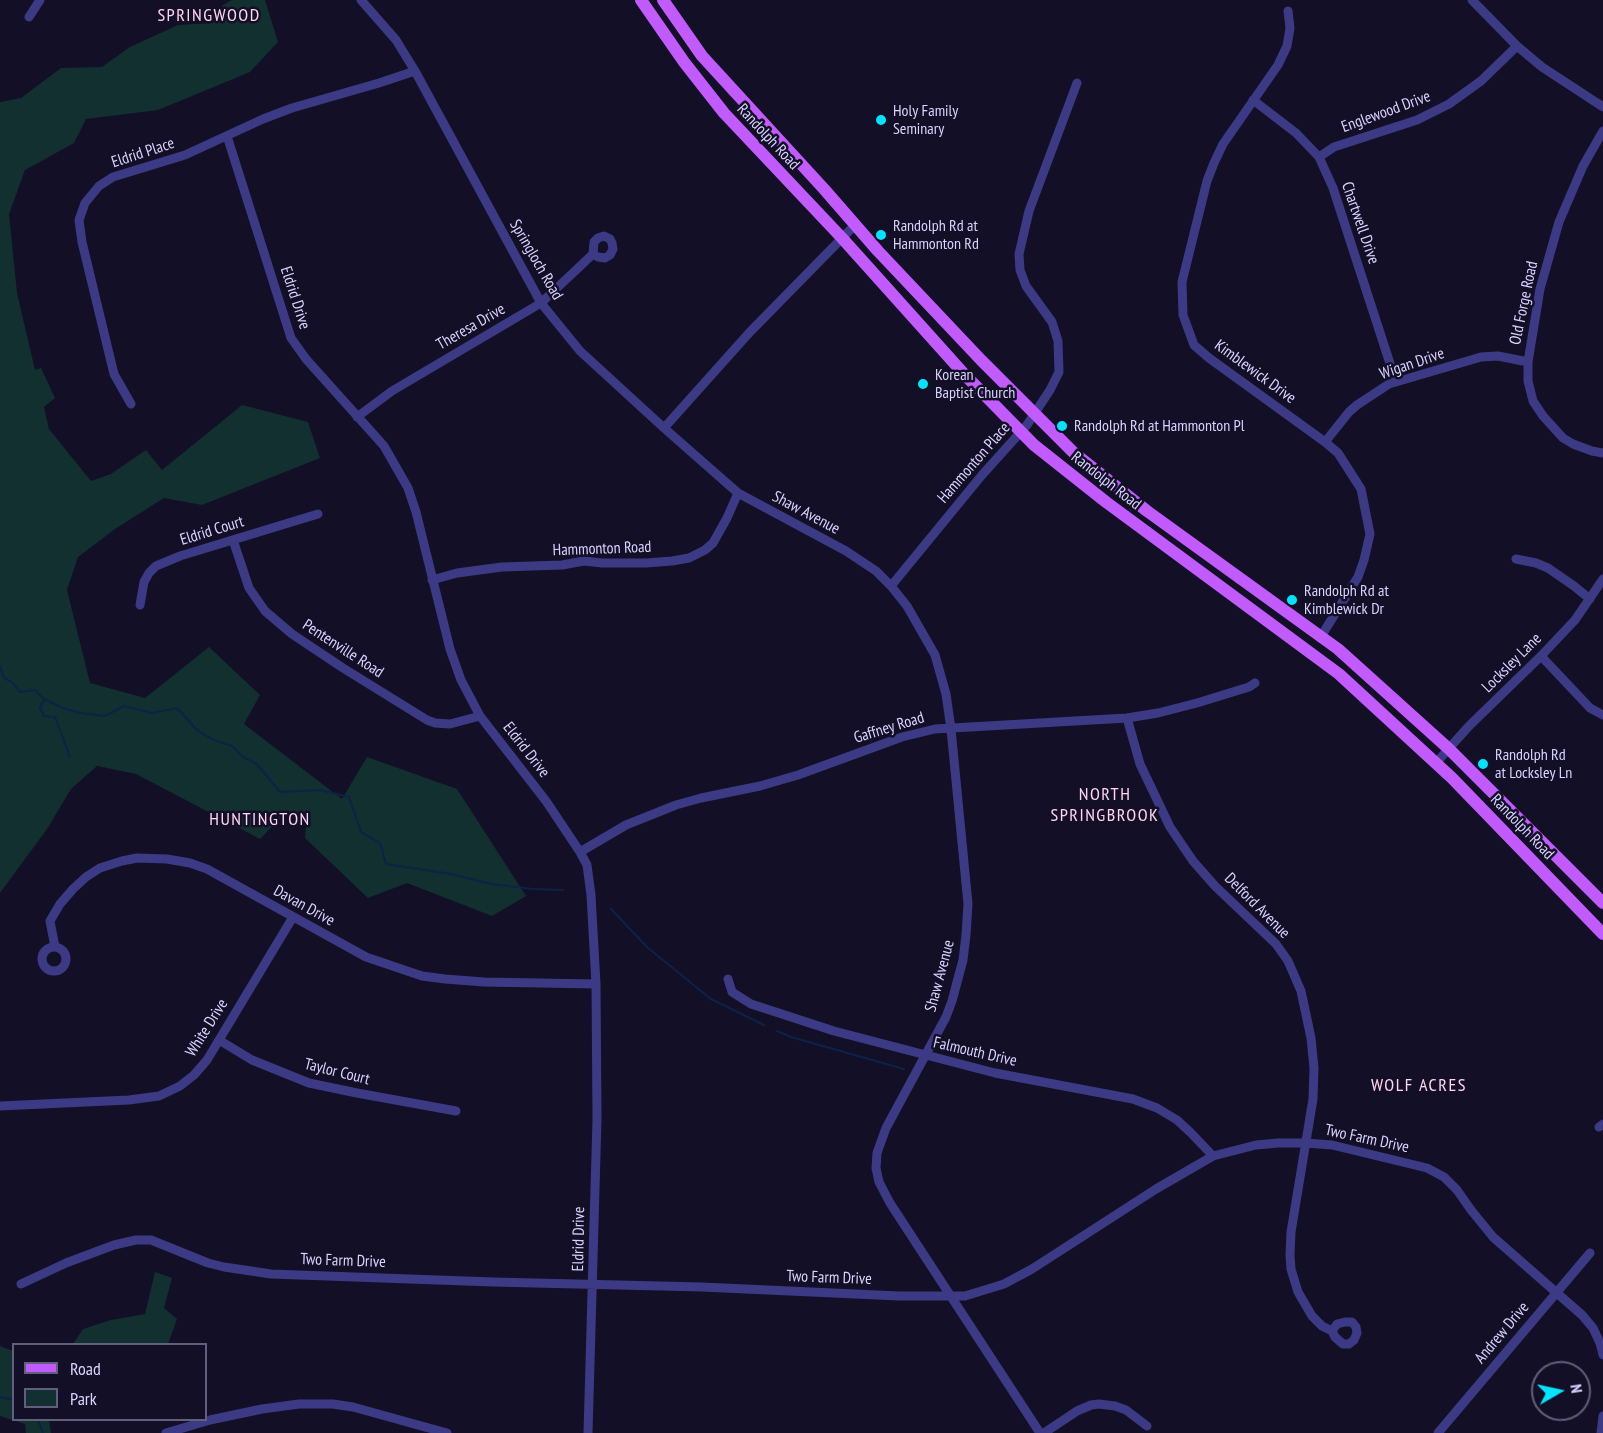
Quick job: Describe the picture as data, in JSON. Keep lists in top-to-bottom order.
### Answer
{
  "streets": {
    "main road": ["Randolph Road"],
    "street": [
      "Englewood Drive",
      "Eldrid Place",
      "Chartwell Drive",
      "Springloch Road",
      "Eldrid Drive",
      "Old Forge Road",
      "Theresa Drive",
      "Wigan Drive",
      "Kimblewick Drive",
      "Hammonton Place",
      "Shaw Avenue",
      "Eldrid Court",
      "Hammonton Road",
      "Pentenville Road",
      "Locksley Lane",
      "Gaffney Road",
      "Davan Drive",
      "Delford Avenue",
      "White Drive",
      "Falmouth Drive",
      "Taylor Court",
      "Two Farm Drive",
      "Andrew Drive"
    ]
  },
  "crossings": [
    ["Englewood Drive", "Chartwell Drive"],
    ["Randolph Road", "Kimblewick Drive"],
    ["Randolph Road", "Hammonton Place"],
    ["Randolph Road", "Locksley Lane"],
    ["Eldrid Place", "Springloch Road"],
    ["Eldrid Place", "Eldrid Drive"],
    ["Chartwell Drive", "Wigan Drive"],
    ["Chartwell Drive", "Kimblewick Drive"],
    ["Springloch Road", "Theresa Drive"],
    ["Springloch Road", "Shaw Avenue"],
    ["Springloch Road", "Hammonton Road"],
    ["Eldrid Drive", "Theresa Drive"],
    ["Eldrid Drive", "Hammonton Road"],
    ["Eldrid Drive", "Pentenville Road"],
    ["Eldrid Drive", "Gaffney Road"],
    ["Eldrid Drive", "Davan Drive"],
    ["Eldrid Drive", "Two Farm Drive"],
    ["Old Forge Road", "Wigan Drive"],
    ["Wigan Drive", "Kimblewick Drive"],
    ["Hammonton Place", "Shaw Avenue"],
    ["Shaw Avenue", "Hammonton Road"],
    ["Shaw Avenue", "Gaffney Road"],
    ["Shaw Avenue", "Falmouth Drive"],
    ["Shaw Avenue", "Two Farm Drive"],
    ["Eldrid Court", "Pentenville Road"],
    ["Gaffney Road", "Delford Avenue"],
    ["Davan Drive", "White Drive"],
    ["Delford Avenue", "Two Farm Drive"],
    ["White Drive", "Taylor Court"],
    ["Falmouth Drive", "Two Farm Drive"],
    ["Two Farm Drive", "Andrew Drive"]
  ],
  "districts": [
    "SPRINGWOOD",
    "NORTH SPRINGBROOK",
    "HUNTINGTON",
    "WOLF ACRES"
  ],
  "places": [
    "Holy Family Seminary",
    "Randolph Rd at Hammonton Rd",
    "Korean Baptist Church",
    "Randolph Rd at Hammonton Pl",
    "Randolph Rd at Kimblewick Dr",
    "Randolph Rd at Locksley Ln"
  ],
  "legend": ["Road", "Park"],
  "north": "right"
}
